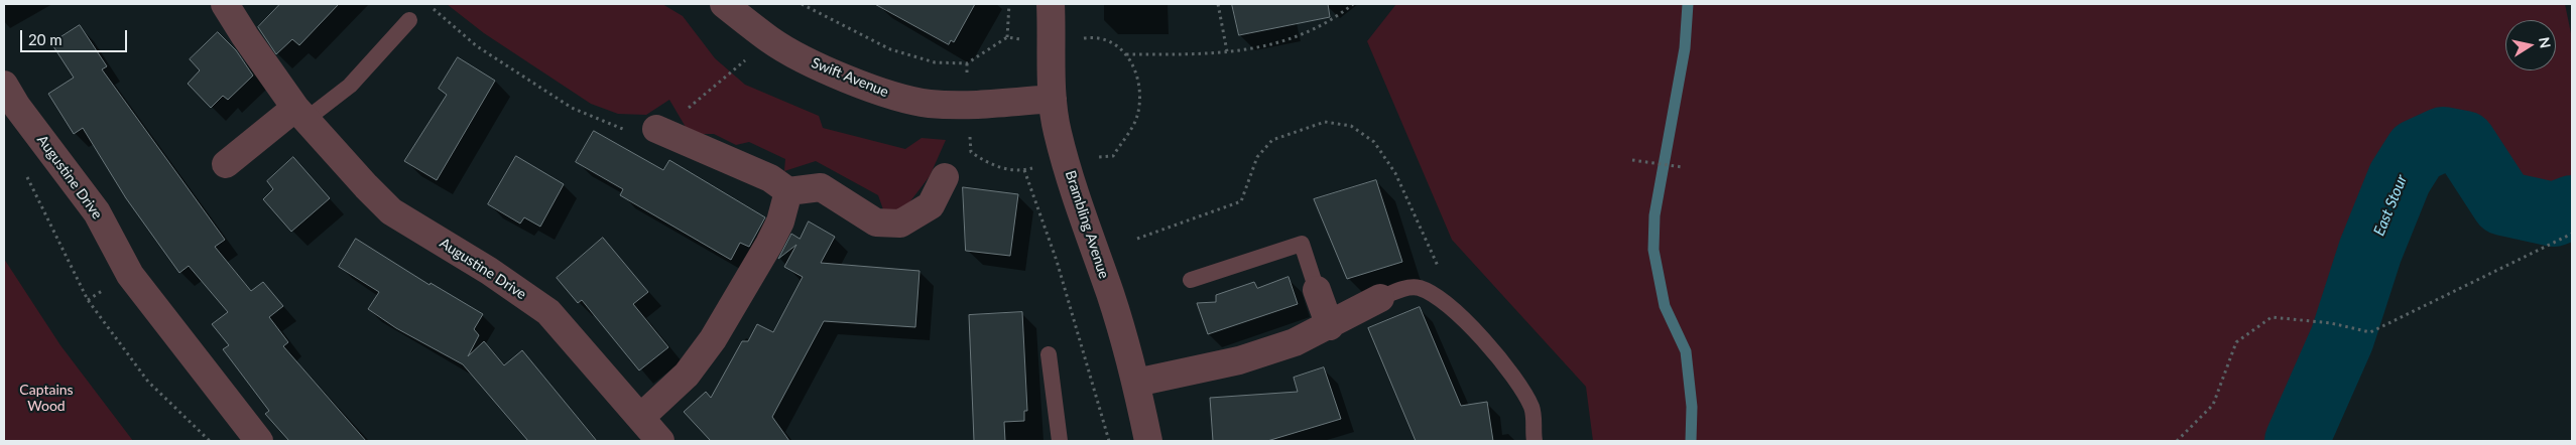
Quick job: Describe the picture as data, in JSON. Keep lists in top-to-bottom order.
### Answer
{
  "streets": {
    "street": ["Swift Avenue", "Augustine Drive", "Brambling Avenue"]
  },
  "crossings": [
    ["Swift Avenue", "Brambling Avenue"]
  ],
  "water": ["East Stour"],
  "parks": ["Captains Wood"],
  "scale_bar": "20 m",
  "north": "right"
}
